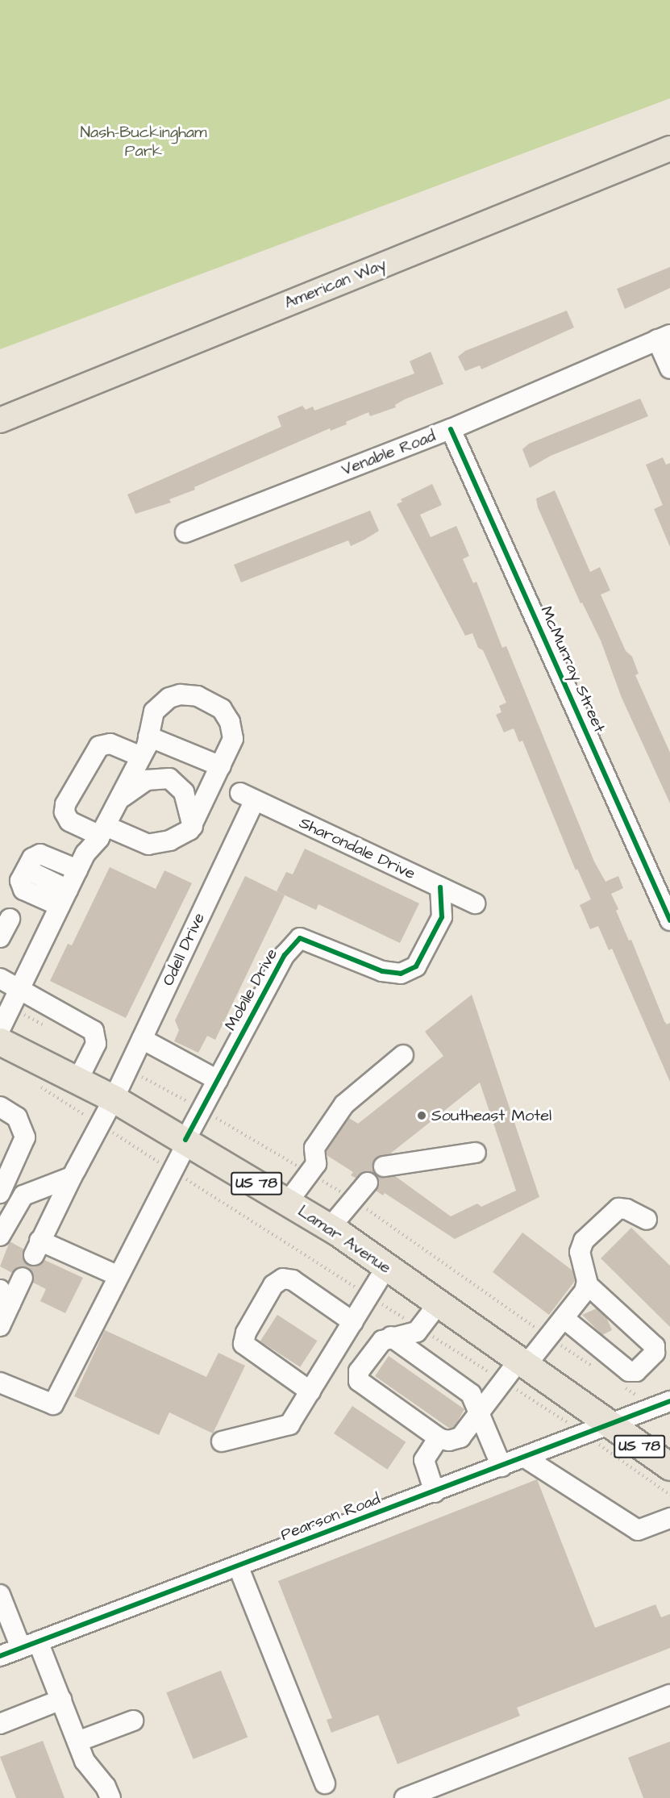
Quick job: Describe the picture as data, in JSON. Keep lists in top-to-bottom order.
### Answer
{
  "streets": {
    "highway": ["US 78", "Lamar Avenue"],
    "main road": ["American Way"],
    "street": [
      "Venable Road",
      "McMurray Street",
      "Sharondale Drive",
      "Odell Drive",
      "Mobile Drive",
      "Pearson Road"
    ]
  },
  "crossings": [
    ["Venable Road", "McMurray Street"],
    ["Sharondale Drive", "Odell Drive"],
    ["Sharondale Drive", "Mobile Drive"],
    ["Odell Drive", "Mobile Drive"],
    ["Odell Drive", "Lamar Avenue"],
    ["Mobile Drive", "Lamar Avenue"],
    ["Lamar Avenue", "Pearson Road"]
  ],
  "parks": ["Nash-Buckingham Park"],
  "places": ["Southeast Motel"]
}
